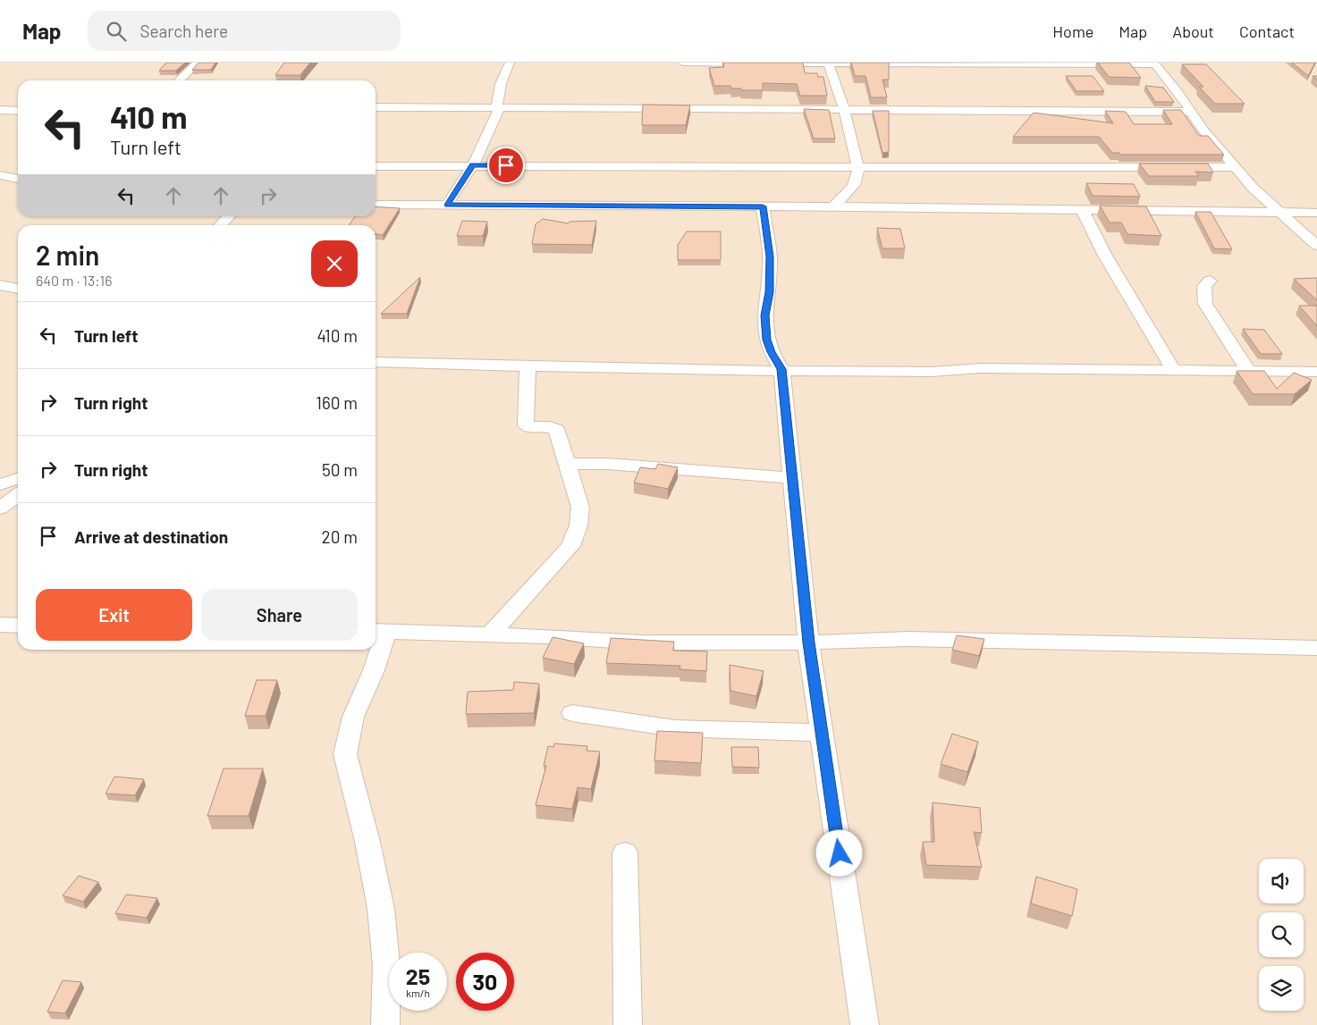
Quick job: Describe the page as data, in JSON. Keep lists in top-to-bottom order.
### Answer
{
  "page": {
    "header": "Map",
    "search": "Search here",
    "nav": [
      "Home",
      "Map",
      "About",
      "Contact"
    ],
    "turn": ["410 m", "Turn left"],
    "heading": ["2 min", "640 m · 13:16"],
    "list": [
      {
        "name": "Turn left",
        "value": "410 m"
      },
      {
        "name": "Turn right",
        "value": "160 m"
      },
      {
        "name": "Turn right",
        "value": "50 m"
      },
      {
        "name": "Arrive at destination",
        "value": "20 m"
      }
    ],
    "buttons": ["Exit", "Share"],
    "speed": "25 km/h",
    "limit": "30"
  }
}
